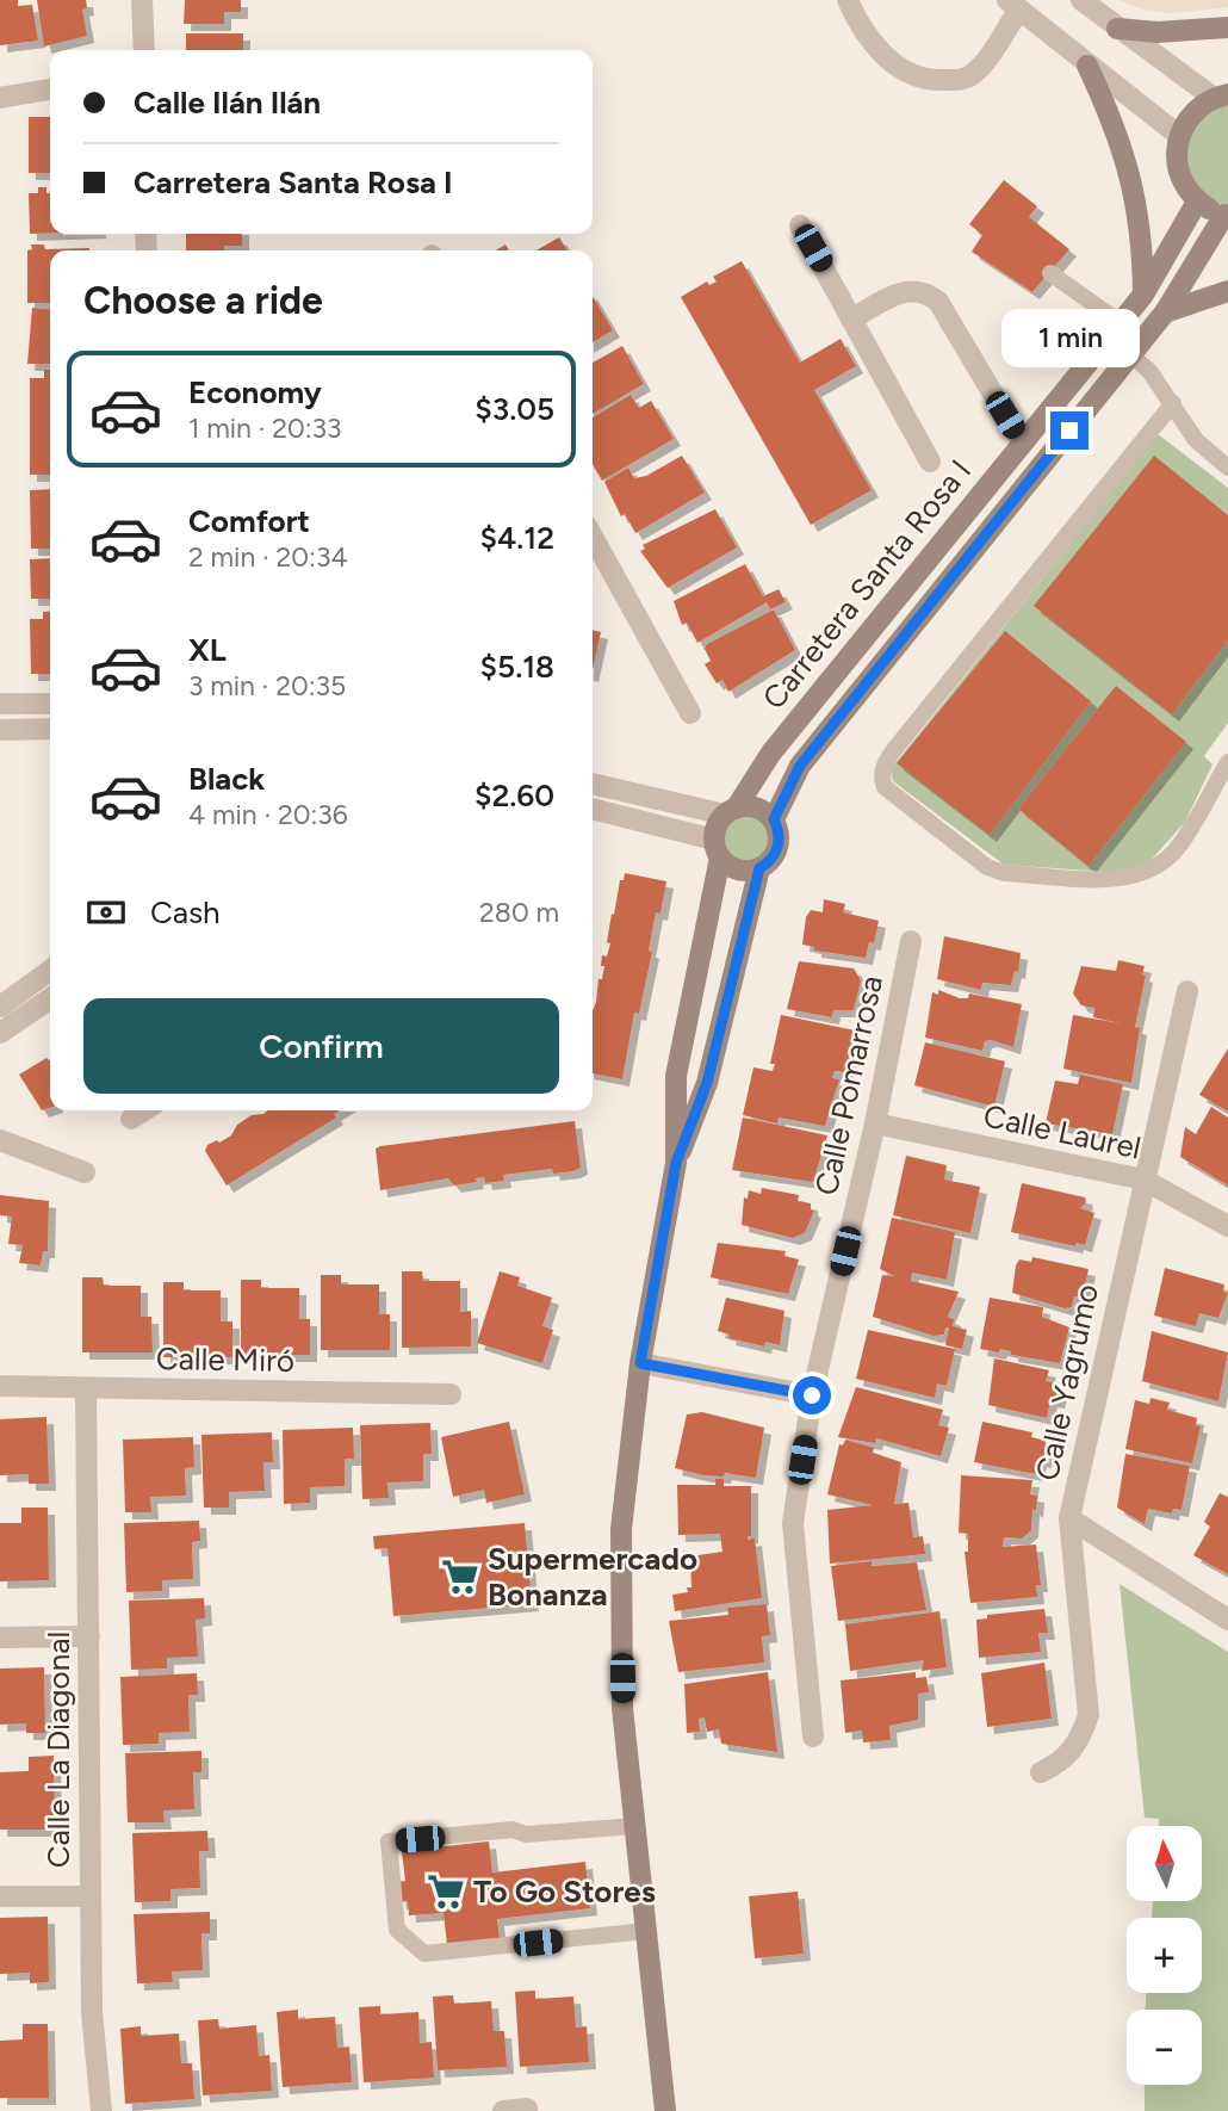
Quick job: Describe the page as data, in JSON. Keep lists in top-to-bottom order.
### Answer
{
  "streets": {
    "street": [
      "Carretera Santa Rosa I",
      "Calle Pomarrosa",
      "Calle Laurel",
      "Calle Miró",
      "Calle Yagrumo",
      "Calle La Diagonal"
    ]
  },
  "crossings": [
    ["Calle Pomarrosa", "Calle Laurel"],
    ["Calle Laurel", "Calle Yagrumo"],
    ["Calle Miró", "Calle La Diagonal"]
  ],
  "places": {
    "supermarket": ["Supermercado Bonanza", "To Go Stores"]
  },
  "north": "top",
  "page": {
    "banner": ["Calle Ilán Ilán", "Carretera Santa Rosa I"],
    "heading": "Choose a ride",
    "bubble": "1 min",
    "list": [
      {
        "name": "Economy",
        "note": "1 min · 20:33",
        "value": "$3.05"
      },
      {
        "name": "Comfort",
        "note": "2 min · 20:34",
        "value": "$4.12"
      },
      {
        "name": "XL",
        "note": "3 min · 20:35",
        "value": "$5.18"
      },
      {
        "name": "Black",
        "note": "4 min · 20:36",
        "value": "$2.60"
      }
    ],
    "pay": ["Cash", "280 m"],
    "buttons": "Confirm",
    "map_buttons": ["+", "−"]
  }
}
